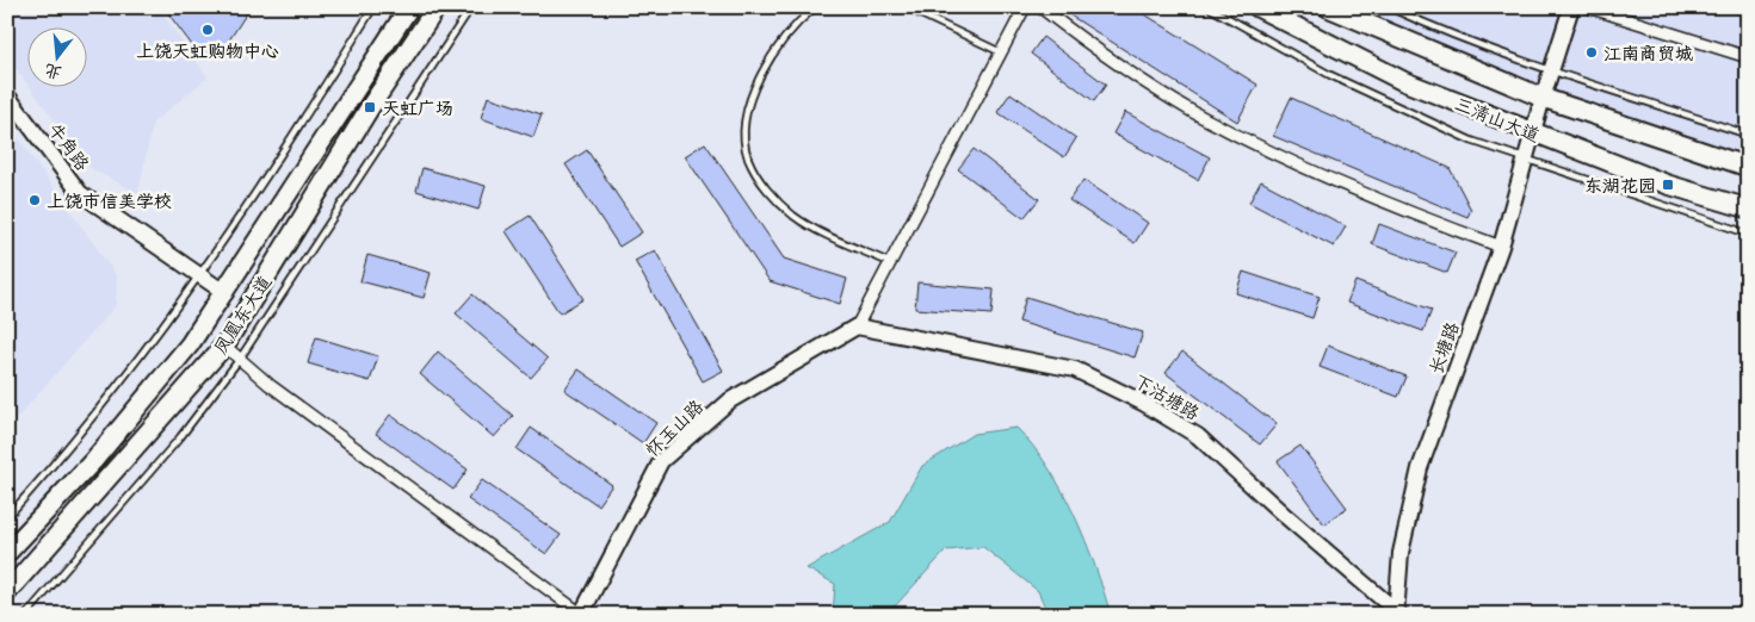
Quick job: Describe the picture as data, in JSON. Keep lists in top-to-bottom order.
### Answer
{
  "streets": {
    "main road": ["三清山大道", "凤凰东大道"],
    "street": [
      "牛角路",
      "长塘路",
      "下沽塘路",
      "怀玉山路"
    ]
  },
  "crossings": [
    ["三清山大道", "长塘路"],
    ["牛角路", "凤凰东大道"],
    ["长塘路", "下沽塘路"],
    ["下沽塘路", "怀玉山路"]
  ],
  "places": {
    "other": ["上饶天虹购物中心", "江南商贸城", "上饶市信美学校"],
    "transit": ["天虹广场", "东湖花园"]
  },
  "north": "bottom"
}
